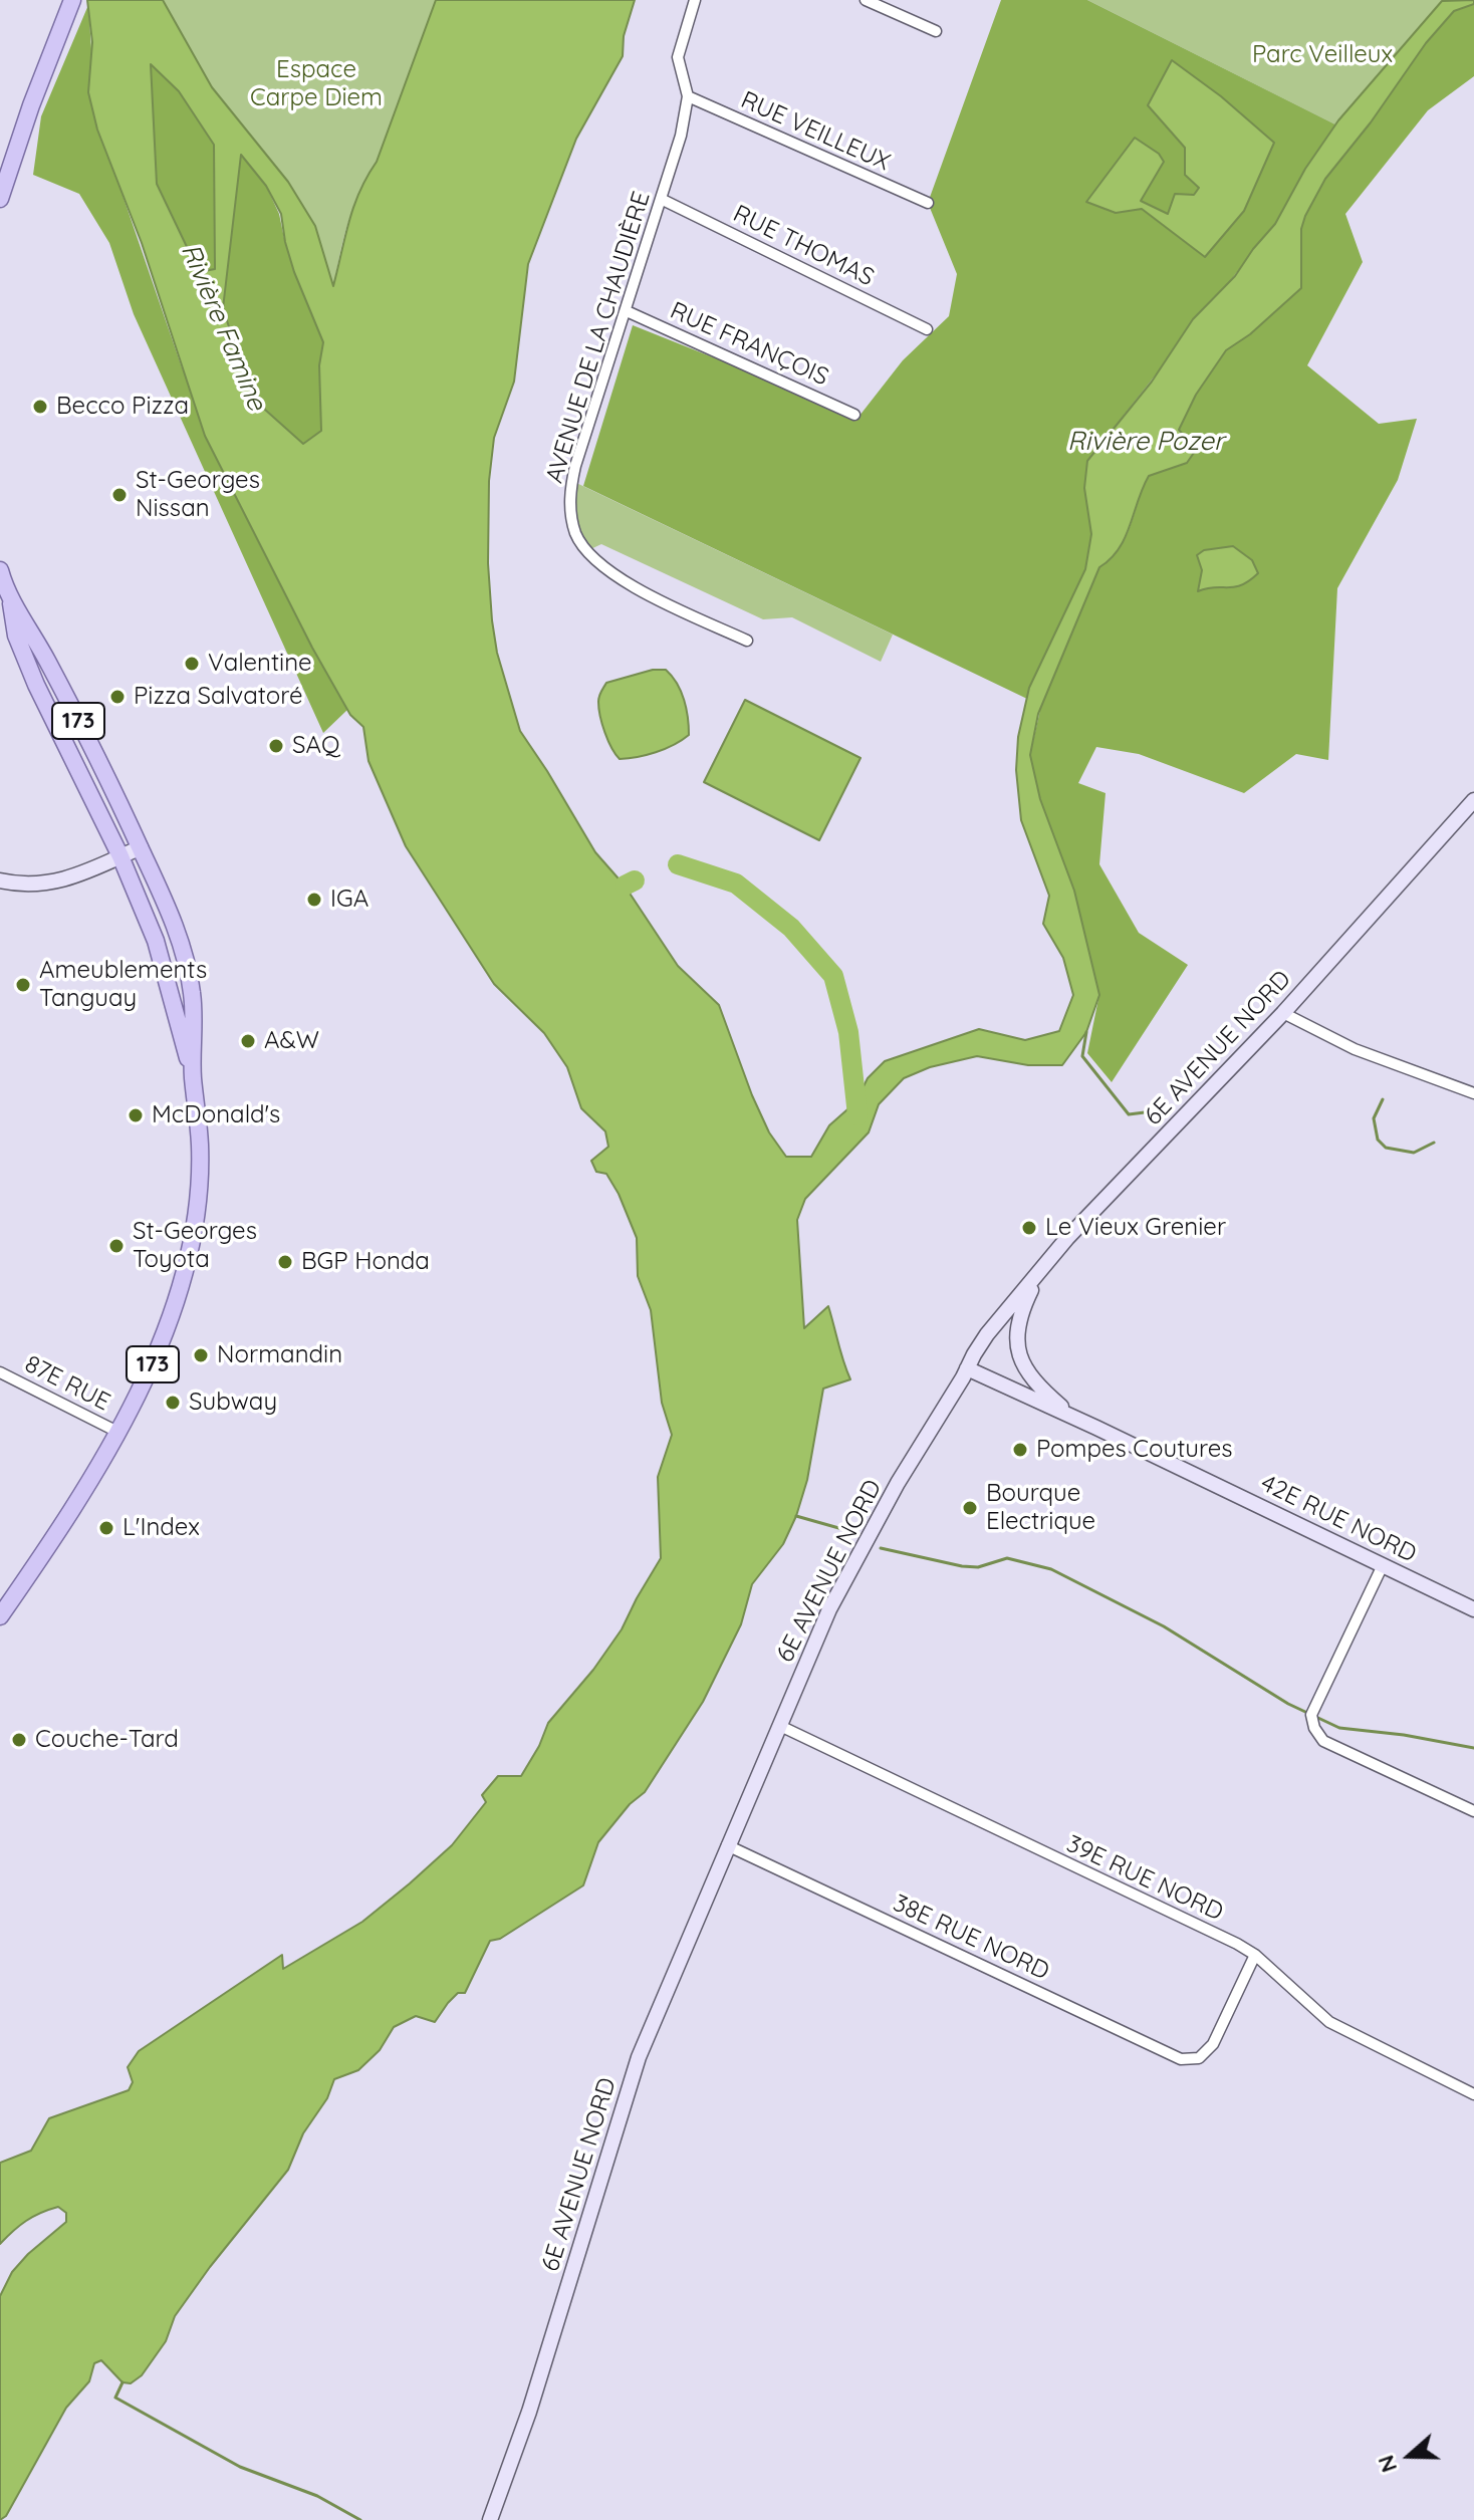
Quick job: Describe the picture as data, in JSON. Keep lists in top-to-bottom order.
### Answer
{
  "streets": {
    "main road": ["173", "6E AVENUE NORD", "42E RUE NORD"],
    "street": [
      "RUE VEILLEUX",
      "RUE THOMAS",
      "AVENUE DE LA CHAUDIÈRE",
      "RUE FRANÇOIS",
      "87E RUE",
      "39E RUE NORD",
      "38E RUE NORD"
    ]
  },
  "crossings": [
    ["RUE VEILLEUX", "AVENUE DE LA CHAUDIÈRE"],
    ["RUE THOMAS", "AVENUE DE LA CHAUDIÈRE"],
    ["AVENUE DE LA CHAUDIÈRE", "RUE FRANÇOIS"],
    ["173", "87E RUE"],
    ["6E AVENUE NORD", "42E RUE NORD"],
    ["6E AVENUE NORD", "39E RUE NORD"],
    ["6E AVENUE NORD", "38E RUE NORD"],
    ["39E RUE NORD", "38E RUE NORD"]
  ],
  "water": ["Rivière Famine", "Rivière Pozer"],
  "parks": ["Parc Veilleux", "Espace Carpe Diem"],
  "places": [
    "Becco Pizza",
    "St-Georges Nissan",
    "Valentine",
    "Pizza Salvatoré",
    "SAQ",
    "IGA",
    "Ameublements Tanguay",
    "A&W",
    "McDonald's",
    "Le Vieux Grenier",
    "St-Georges Toyota",
    "BGP Honda",
    "Normandin",
    "Subway",
    "Pompes Coutures",
    "Bourque Electrique",
    "L'Index",
    "Couche-Tard"
  ],
  "north": "left"
}
